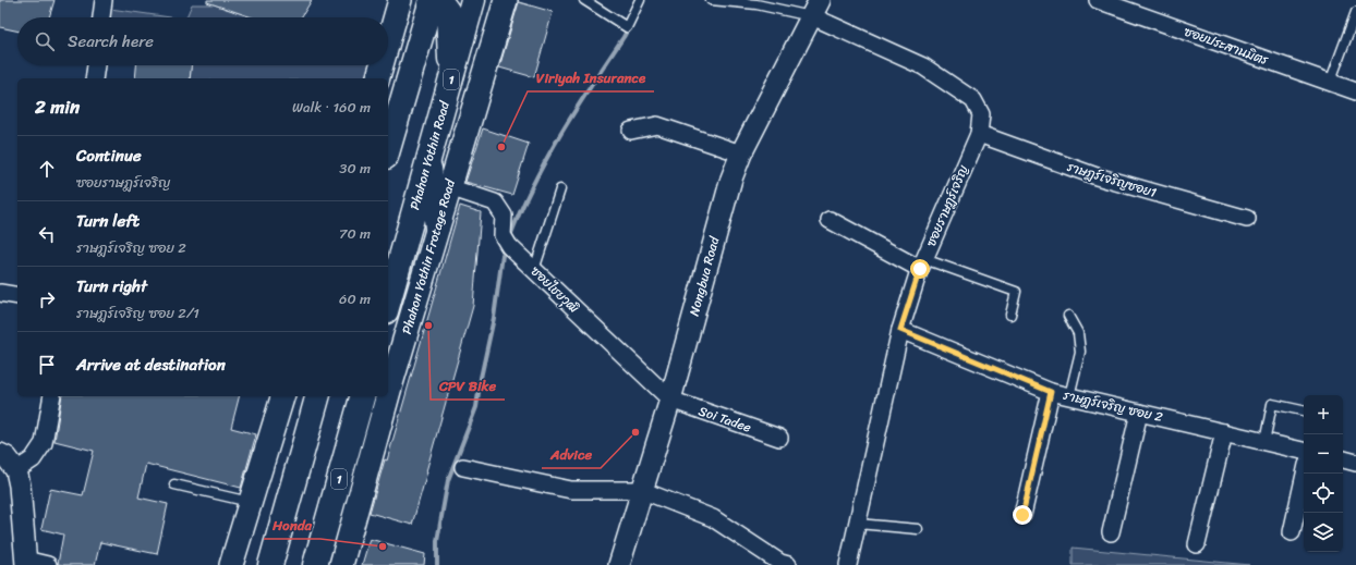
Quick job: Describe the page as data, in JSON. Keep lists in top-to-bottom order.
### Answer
{
  "streets": {
    "main road": ["1", "Phahon Yothin Road", "Phahon Yothin Frotage Road"],
    "street": [
      "ซอยประสานมิตร",
      "ราษฎร์เจริญซอย1",
      "ซอยราษฎร์เจริญ",
      "Nongbua Road",
      "ซอยไชยวุฒิ",
      "ราษฎร์เจริญ ซอย 2",
      "Soi Tadee"
    ]
  },
  "crossings": [
    ["ราษฎร์เจริญซอย1", "ซอยราษฎร์เจริญ"],
    ["ซอยราษฎร์เจริญ", "Nongbua Road"],
    ["ซอยราษฎร์เจริญ", "ราษฎร์เจริญ ซอย 2"],
    ["Phahon Yothin Frotage Road", "ซอยไชยวุฒิ"],
    ["Nongbua Road", "ซอยไชยวุฒิ"],
    ["Nongbua Road", "Soi Tadee"],
    ["ซอยไชยวุฒิ", "Soi Tadee"]
  ],
  "places": [
    "Viriyah Insurance",
    "CPV Bike",
    "Advice",
    "Honda"
  ],
  "page": {
    "search": "Search here",
    "heading": ["2 min", "Walk · 160 m"],
    "list": [
      ["Continue", "ซอยราษฎร์เจริญ", "30 m"],
      ["Turn left", "ราษฎร์เจริญ ซอย 2", "70 m"],
      ["Turn right", "ราษฎร์เจริญ ซอย 2/1", "60 m"],
      "Arrive at destination"
    ],
    "map_buttons": ["+", "−"]
  }
}
